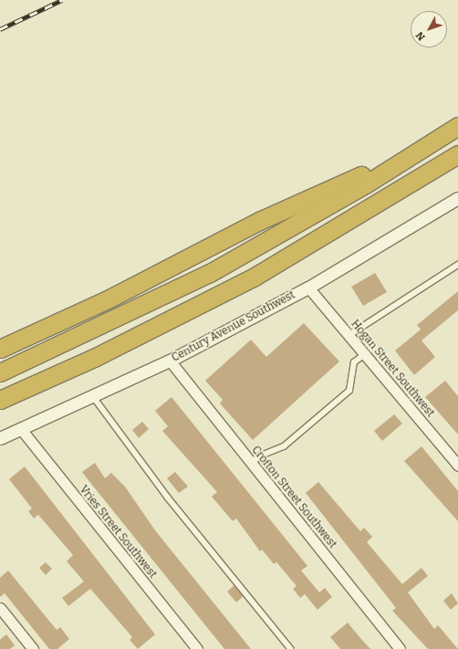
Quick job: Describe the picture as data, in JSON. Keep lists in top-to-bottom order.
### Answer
{
  "streets": {
    "street": [
      "Century Avenue Southwest",
      "Hogan Street Southwest",
      "Crofton Street Southwest",
      "Vries Street Southwest"
    ]
  },
  "crossings": [
    ["Century Avenue Southwest", "Hogan Street Southwest"],
    ["Century Avenue Southwest", "Crofton Street Southwest"],
    ["Century Avenue Southwest", "Vries Street Southwest"]
  ],
  "north": "bottom left"
}
